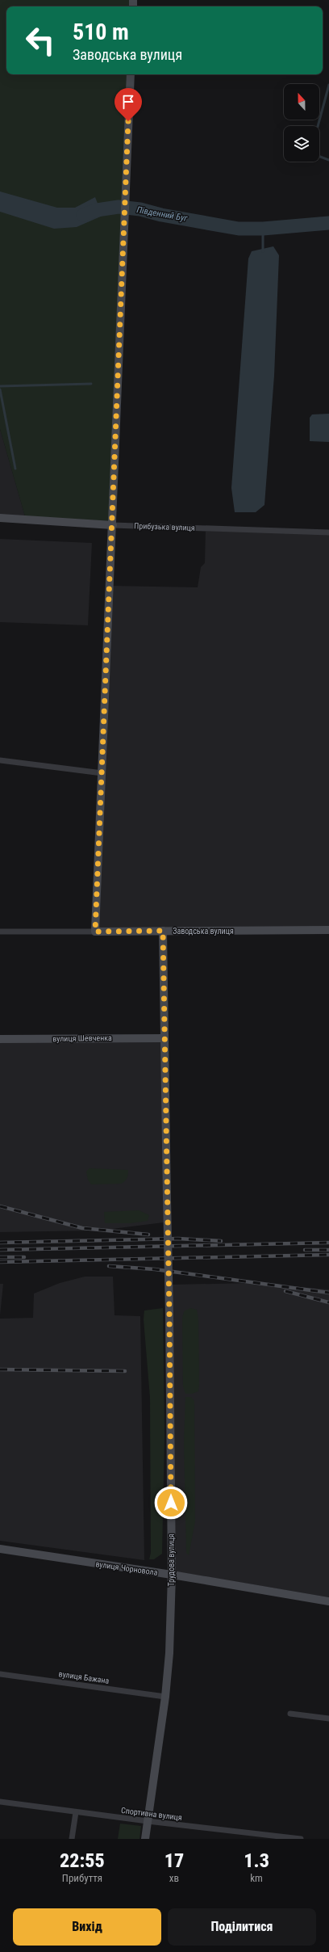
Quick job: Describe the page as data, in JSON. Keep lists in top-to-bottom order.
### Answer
{
  "streets": {
    "main road": [
      "Прибузька вулиця",
      "Заводська вулиця",
      "вулиця Шевченка",
      "Трудова вулиця",
      "вулиця Чорновола"
    ],
    "street": ["вулиця Бажана", "Спортивна вулиця"]
  },
  "crossings": [
    ["Заводська вулиця", "Трудова вулиця"],
    ["вулиця Шевченка", "Трудова вулиця"],
    ["Трудова вулиця", "вулиця Чорновола"],
    ["Трудова вулиця", "вулиця Бажана"],
    ["Трудова вулиця", "Спортивна вулиця"]
  ],
  "water": ["Південний Буг"],
  "north": "top",
  "page": {
    "turn": ["510 m", "Заводська вулиця"],
    "eta": [
      "22:55",
      "Прибуття",
      "17",
      "хв",
      "1.3",
      "km"
    ],
    "buttons": ["Вихід", "Поділитися"]
  }
}
